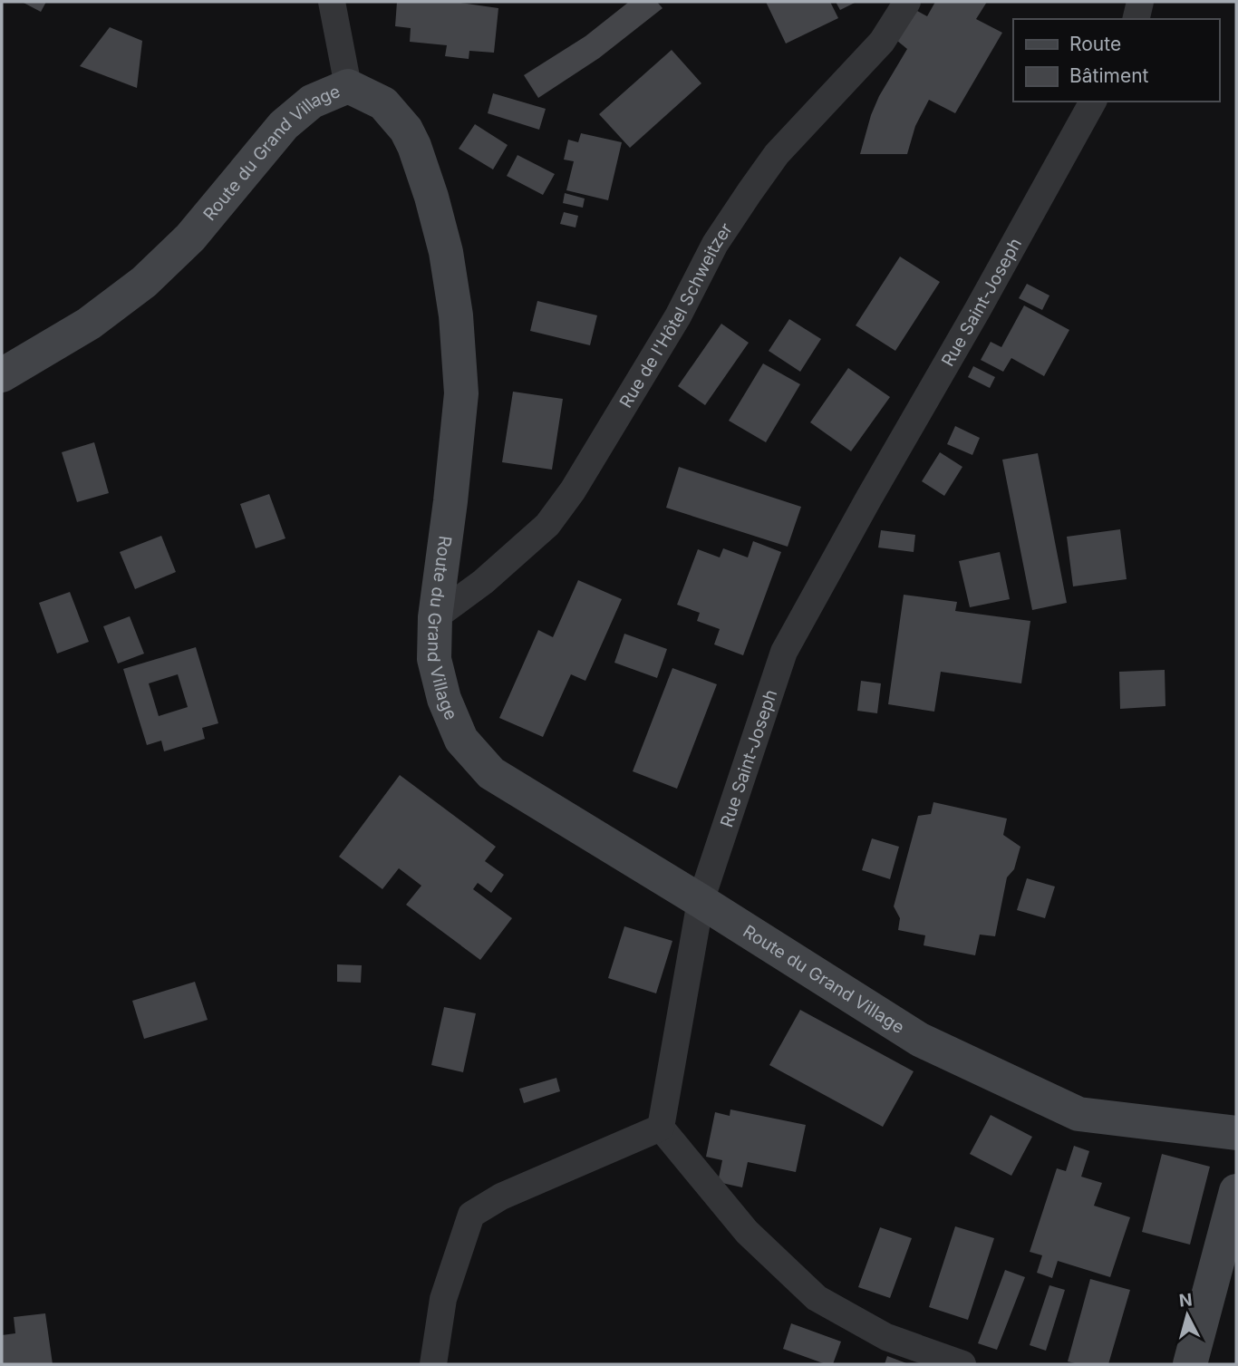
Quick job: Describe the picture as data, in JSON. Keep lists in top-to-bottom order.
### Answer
{
  "streets": {
    "street": ["Route du Grand Village", "Rue Saint-Joseph", "Rue de l'Hôtel Schweitzer"]
  },
  "crossings": [
    ["Route du Grand Village", "Rue Saint-Joseph"],
    ["Route du Grand Village", "Rue de l'Hôtel Schweitzer"]
  ],
  "legend": ["Route", "Bâtiment"],
  "north": "top"
}
